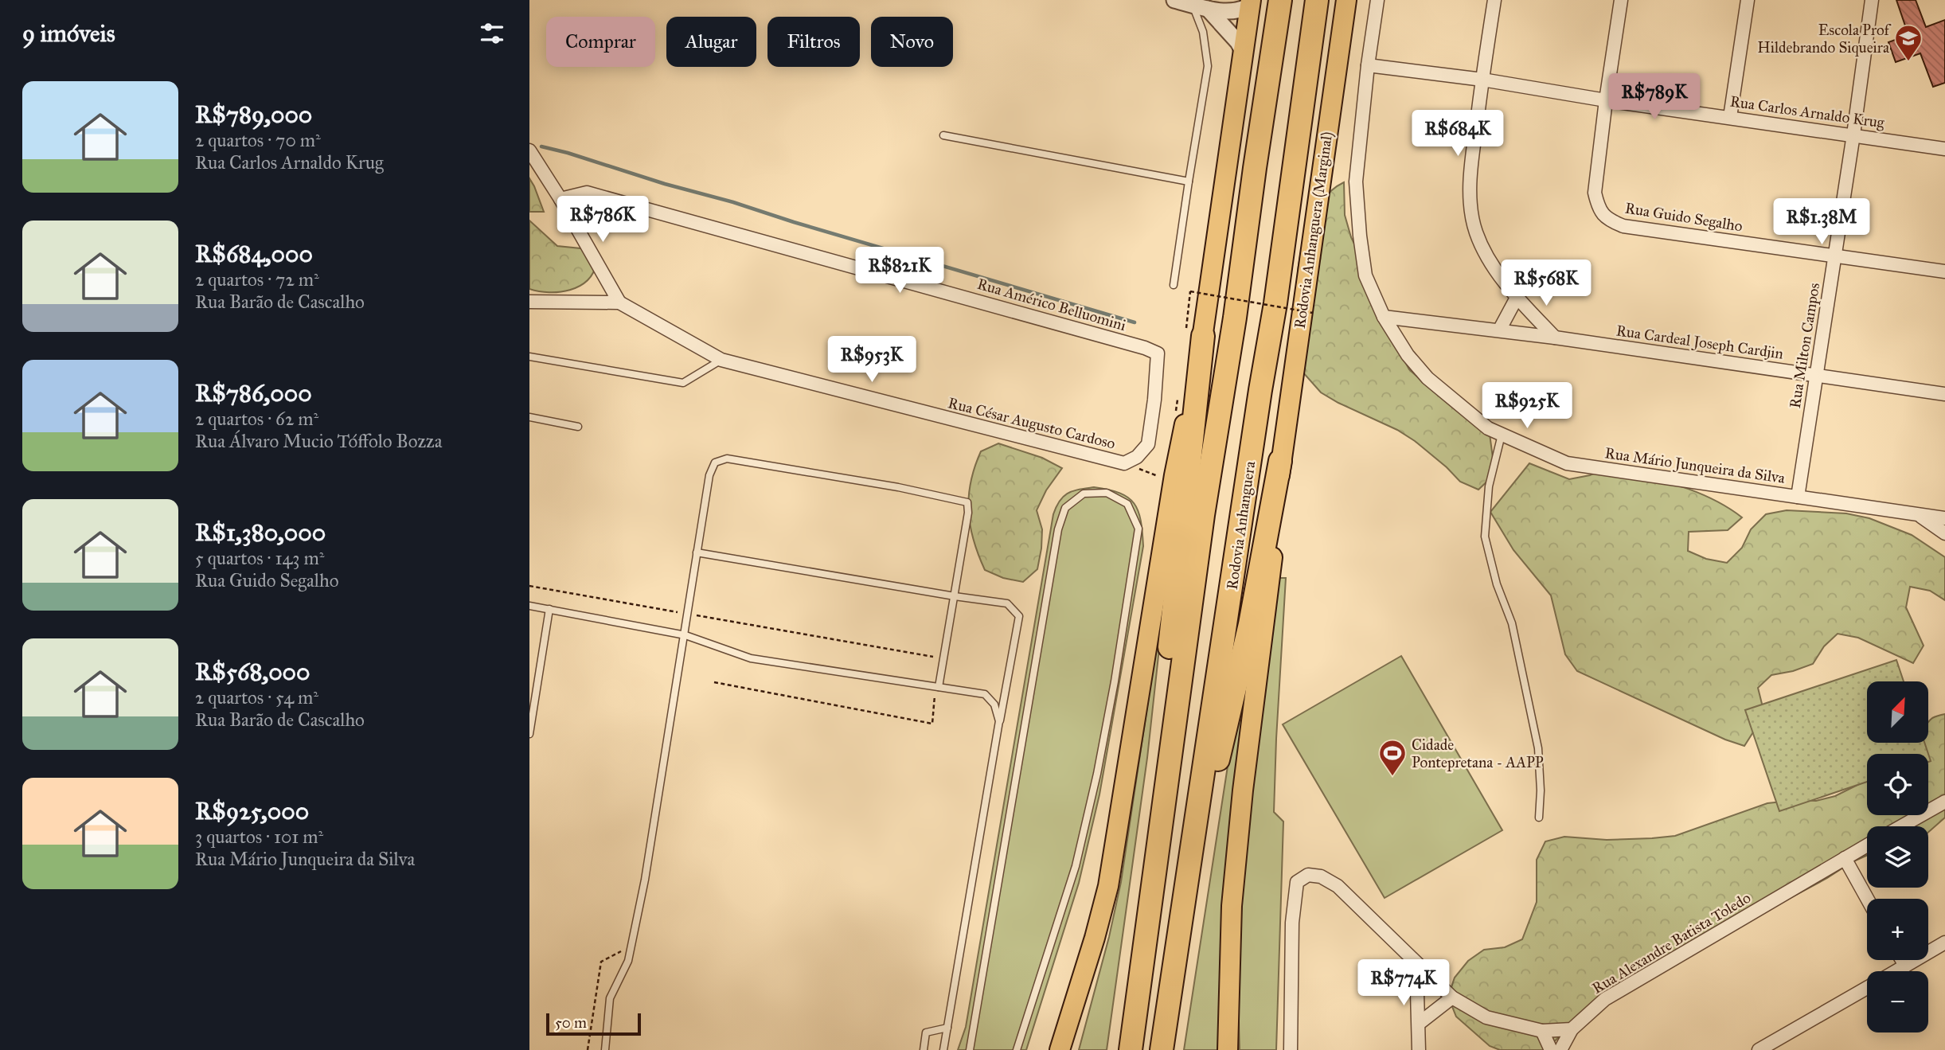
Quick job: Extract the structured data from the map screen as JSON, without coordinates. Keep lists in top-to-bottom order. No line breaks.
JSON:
{"streets":{"highway":["Rodovia Anhanguera (Marginal)","Rodovia Anhanguera"],"street":["Rua Carlos Arnaldo Krug","Rua Guido Segalho","Rua Américo Belluomini","Rua Cardeal Joseph Cardjin","Rua Milton Campos","Rua César Augusto Cardoso","Rua Mário Junqueira da Silva","Rua Alexandre Batista Toledo"]},"crossings":[["Rua Carlos Arnaldo Krug","Rua Guido Segalho"],["Rua Carlos Arnaldo Krug","Rua Milton Campos"],["Rua Carlos Arnaldo Krug","Rua Mário Junqueira da Silva"],["Rua Guido Segalho","Rua Milton Campos"],["Rua Américo Belluomini","Rua César Augusto Cardoso"],["Rua Cardeal Joseph Cardjin","Rua Milton Campos"],["Rua Cardeal Joseph Cardjin","Rua Mário Junqueira da Silva"],["Rua Milton Campos","Rua Mário Junqueira da Silva"]],"places":{"school or university":["Escola Prof Hildebrando Siqueira"],"sports":["Cidade Pontepretana - AAPP"]},"scale_bar":"50 m","north":"top right","page":{"heading":"9 imóveis","chip":["Comprar","Alugar","Filtros","Novo"],"list":[{"name":"R$789,000","note":"2 quartos · 70 m² · Rua Carlos Arnaldo Krug"},{"name":"R$684,000","note":"2 quartos · 72 m² · Rua Barão de Cascalho"},{"name":"R$786,000","note":"2 quartos · 62 m² · Rua Álvaro Mucio Tóffolo Bozza"},{"name":"R$1,380,000","note":"5 quartos · 143 m² · Rua Guido Segalho"},{"name":"R$568,000","note":"2 quartos · 54 m² · Rua Barão de Cascalho"},{"name":"R$925,000","note":"3 quartos · 101 m² · Rua Mário Junqueira da Silva"}],"price":["R$789K","R$684K","R$786K","R$1.38M","R$821K","R$568K","R$953K","R$925K","R$774K"],"map_buttons":["+","−"],"scale":"50 m"}}
